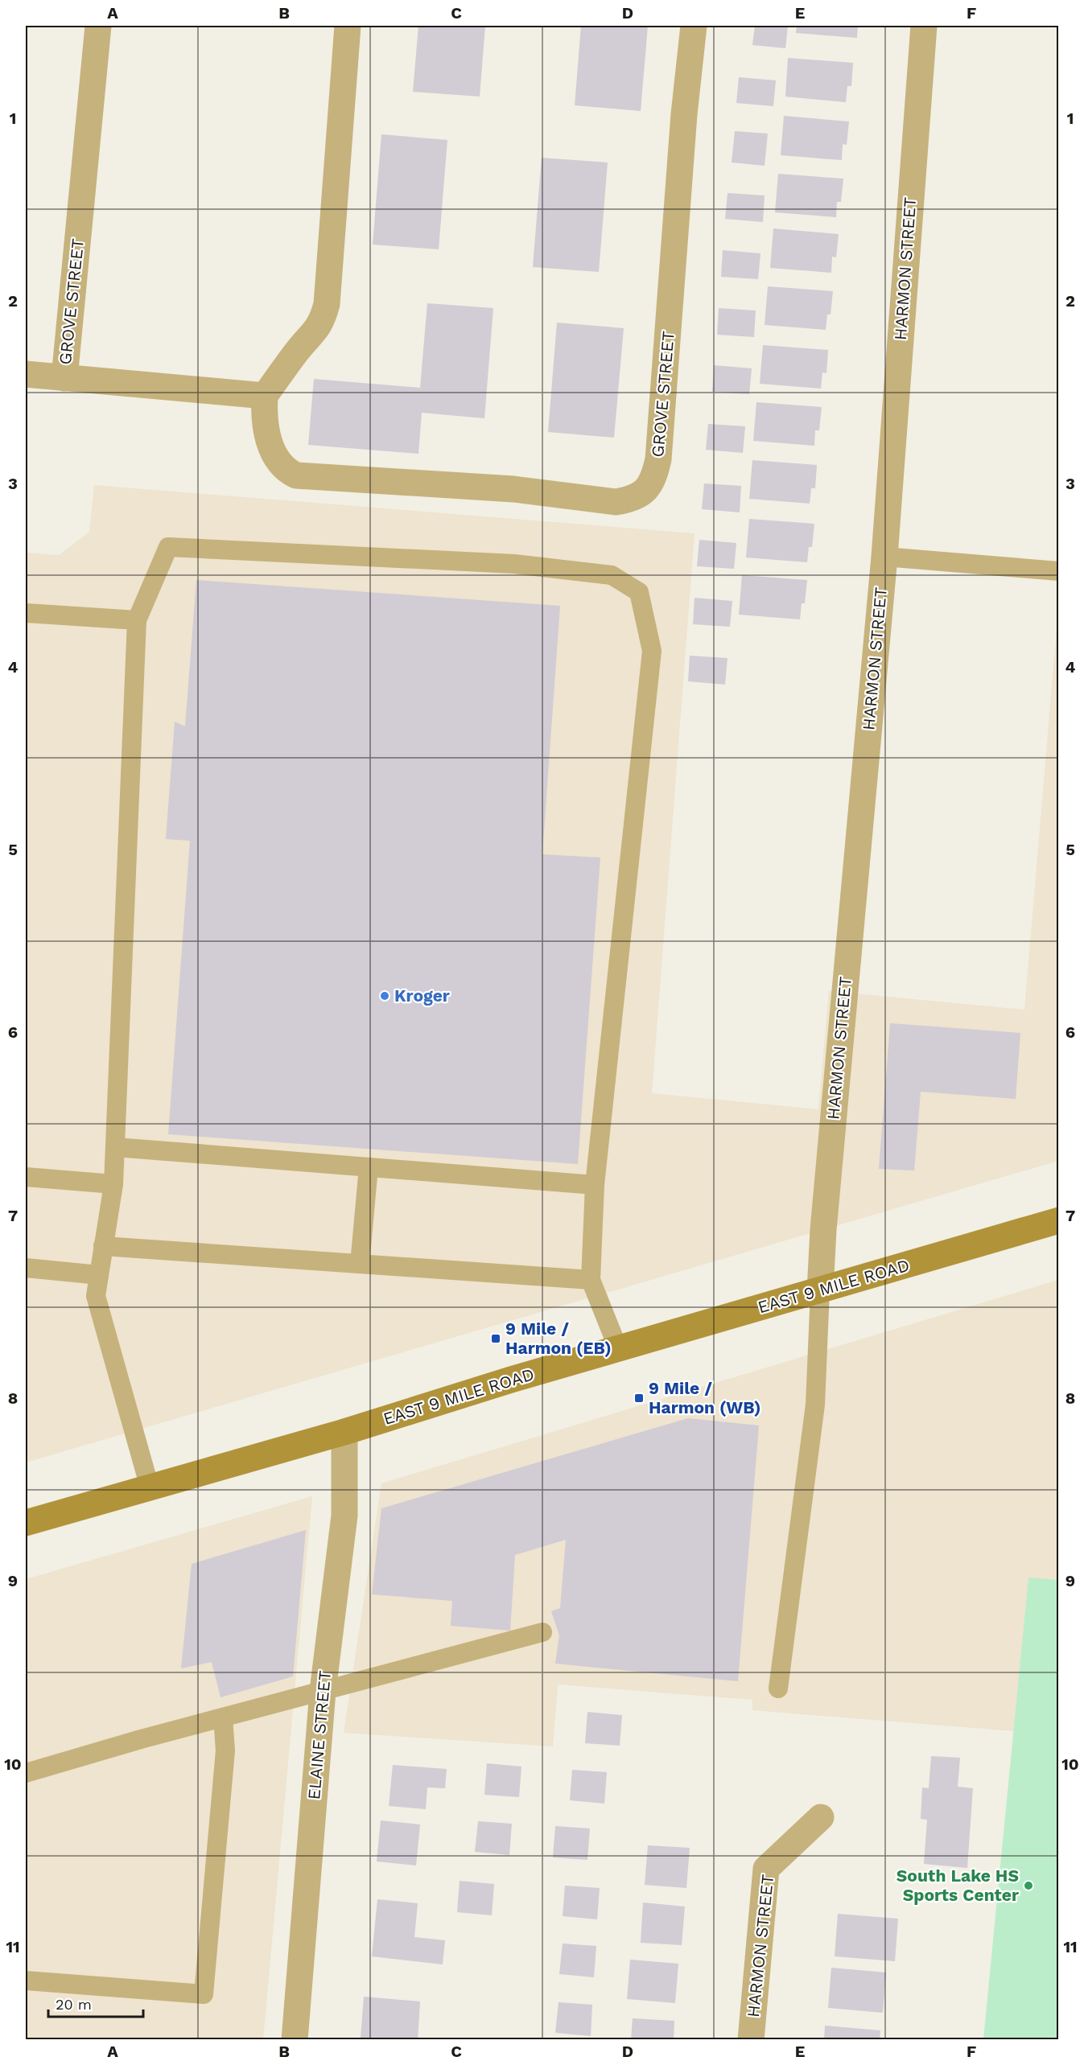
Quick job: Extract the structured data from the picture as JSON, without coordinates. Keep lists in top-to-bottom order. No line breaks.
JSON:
{"streets":{"main road":["EAST 9 MILE ROAD"],"street":["HARMON STREET","GROVE STREET","ELAINE STREET"]},"crossings":[["HARMON STREET","EAST 9 MILE ROAD"],["EAST 9 MILE ROAD","ELAINE STREET"]],"places":{"other":["Kroger","South Lake HS Sports Center"],"transit":["9 Mile / Harmon (EB)","9 Mile / Harmon (WB)"]},"scale_bar":"20 m","grid":{"columns":["A","B","C","D","E","F"],"rows":["1","2","3","4","5","6","7","8","9","10","11"]}}
